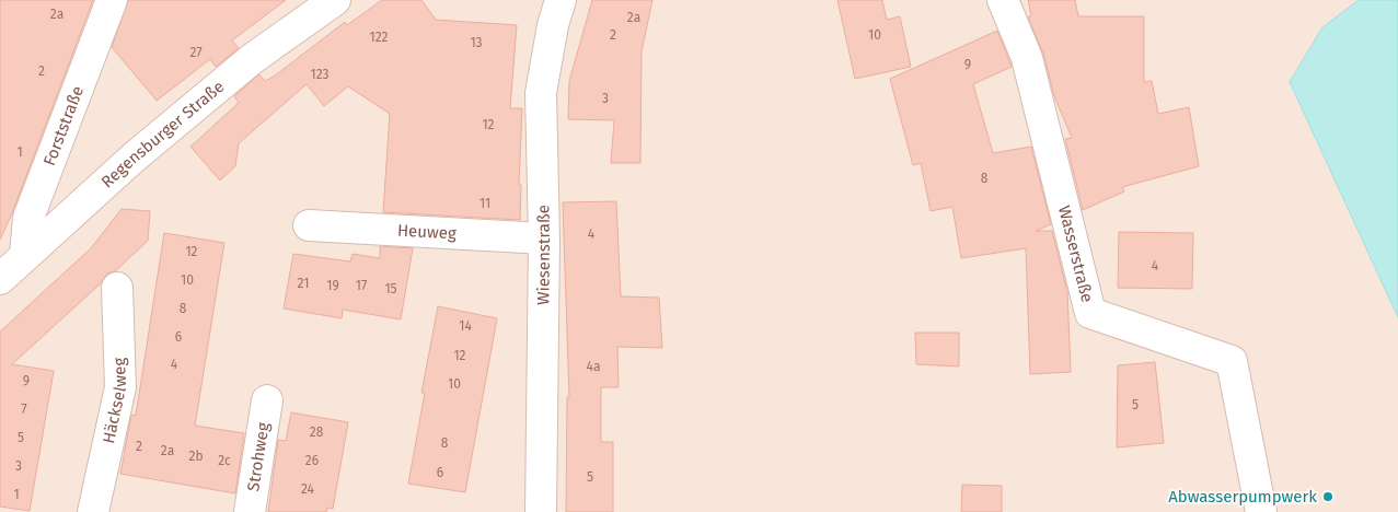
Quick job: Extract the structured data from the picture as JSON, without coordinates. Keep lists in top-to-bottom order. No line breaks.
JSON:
{"streets":{"street":["Forststraße","Regensburger Straße","Heuweg","Wasserstraße","Wiesenstraße","Häckselweg","Strohweg"]},"crossings":[["Forststraße","Regensburger Straße"],["Heuweg","Wiesenstraße"]],"places":["Abwasserpumpwerk"],"house_numbers":["2a","2a","2","10","122","13","27","9","2","123","3","12","1","8","11","4","12","4","10","21","19","17","15","8","14","6","12","4","4a","9","10","5","7","28","5","8","2","2a","2b","2c","26","3","6","5","24","1"]}
